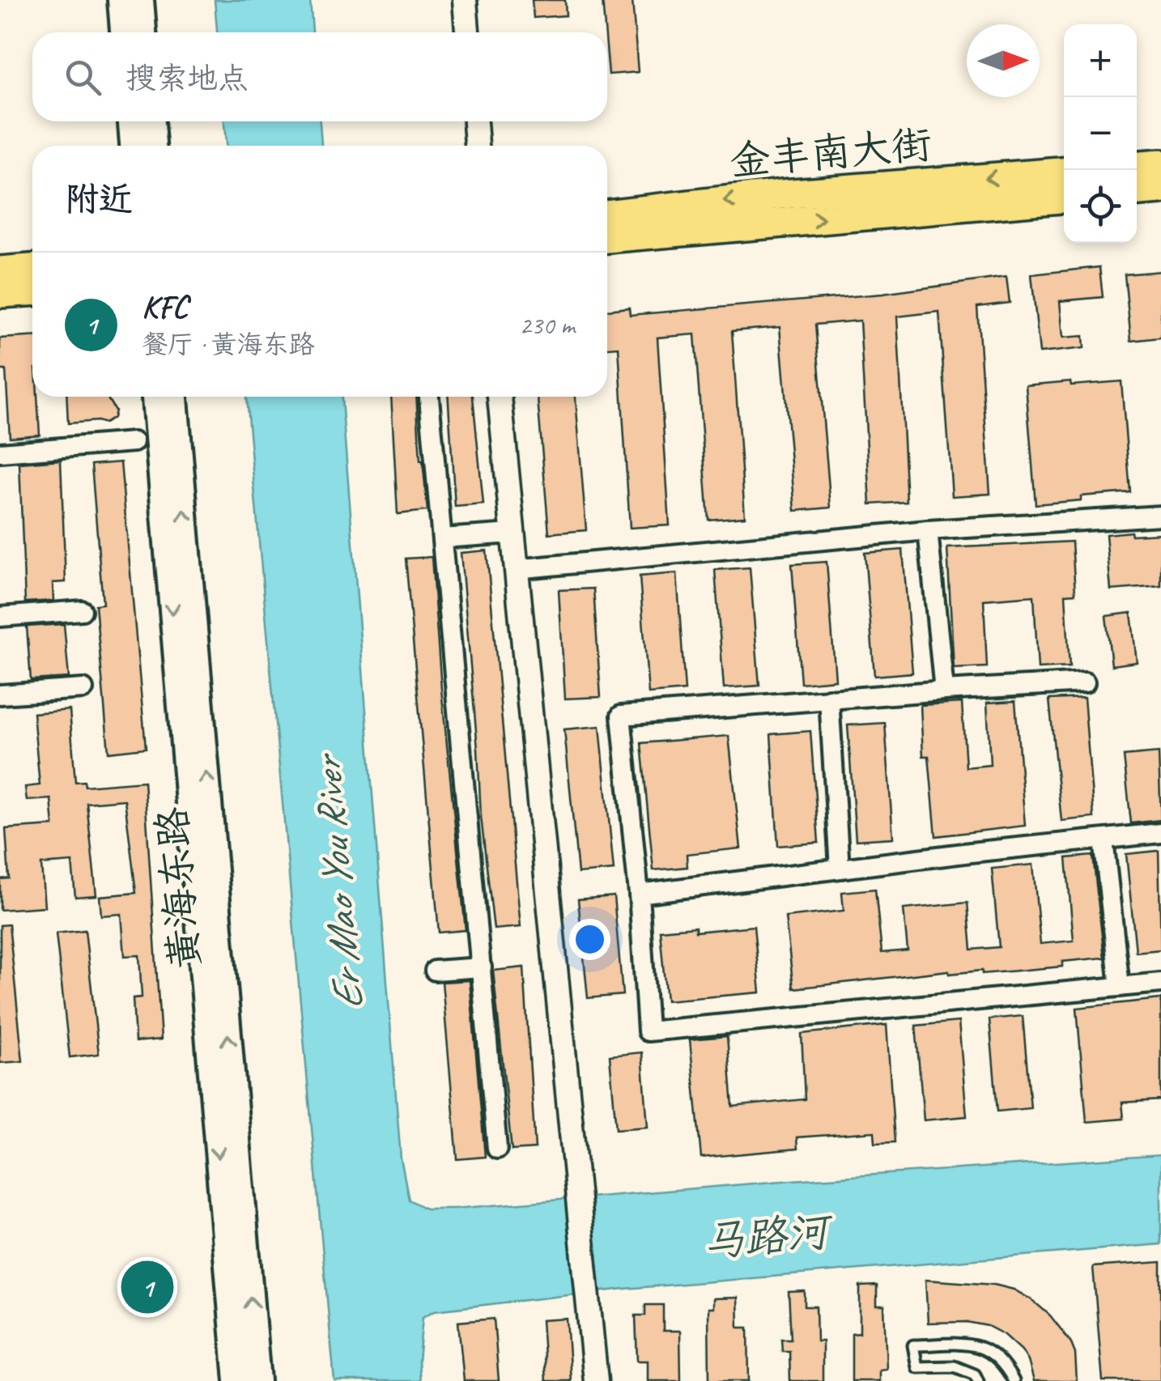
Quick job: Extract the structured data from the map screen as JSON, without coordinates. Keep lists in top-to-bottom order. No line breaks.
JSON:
{"streets":{"main road":["金丰南大街","黄海东路"]},"water":["Er Mao You River","马路河"],"north":"right","page":{"map_buttons":["+","−"],"search":"搜索地点","heading":"附近","list":[{"mark":"1","name":"KFC","note":"餐厅 · 黄海东路","value":"230 m"}],"pins":"1"}}
